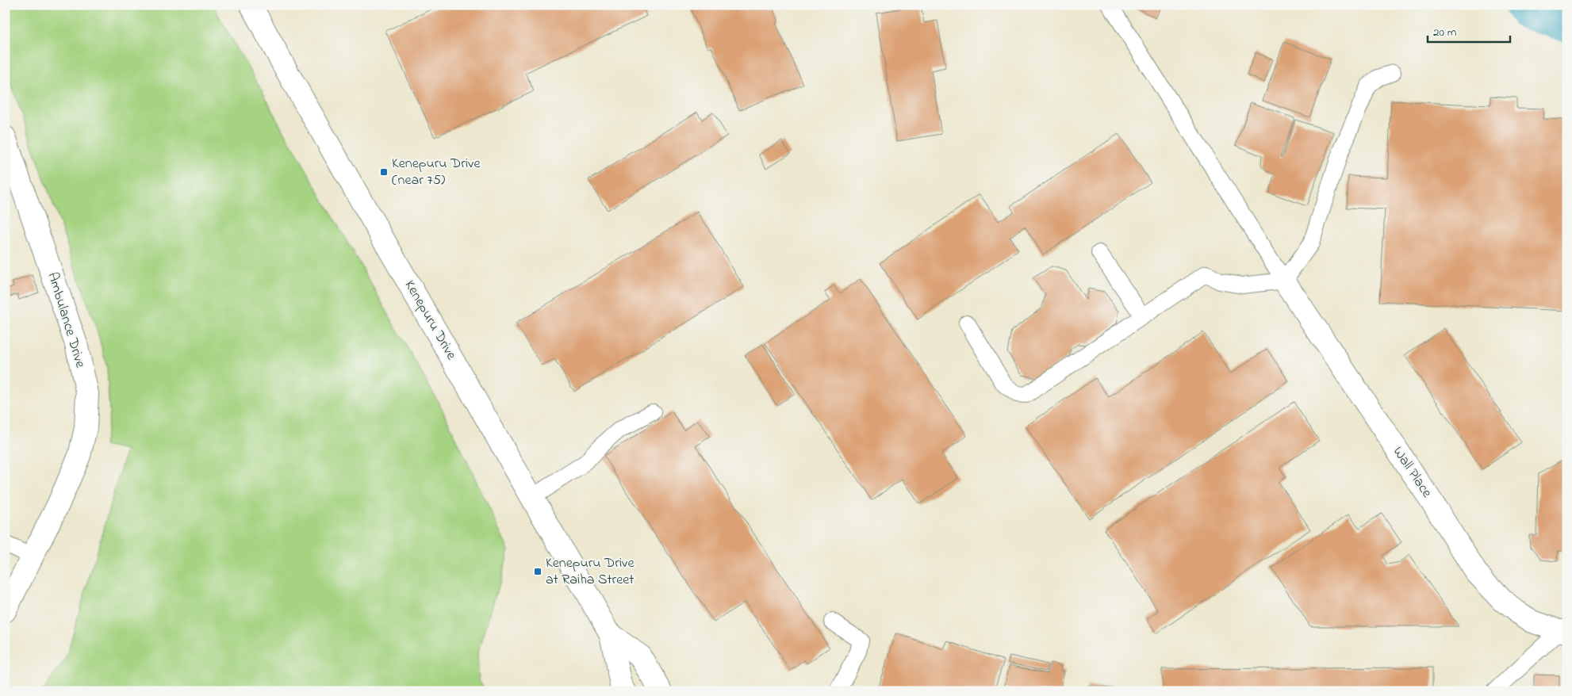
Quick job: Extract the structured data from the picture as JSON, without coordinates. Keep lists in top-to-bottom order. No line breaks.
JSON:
{"streets":{"street":["Ambulance Drive","Kenepuru Drive","Wall Place"]},"places":{"transit":["Kenepuru Drive (near 75)","Kenepuru Drive at Raiha Street"]},"scale_bar":"20 m"}
